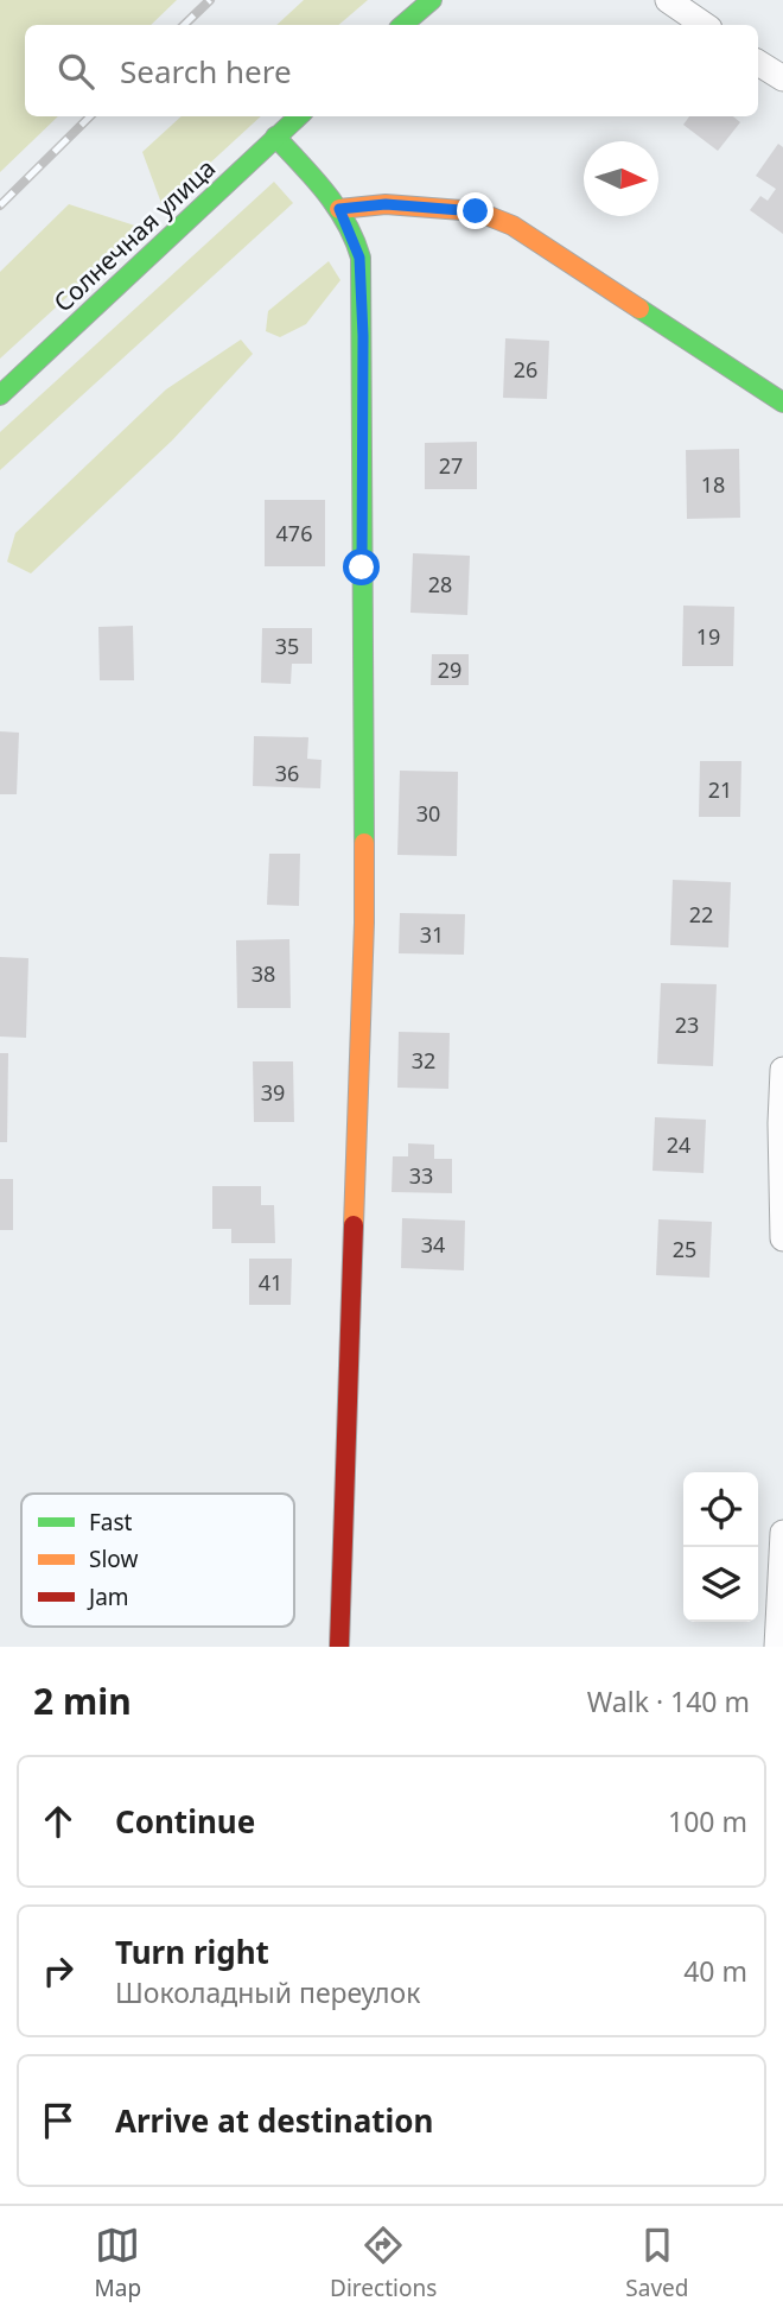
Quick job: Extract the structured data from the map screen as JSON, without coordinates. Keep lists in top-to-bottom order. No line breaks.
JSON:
{"streets":{"street":["Солнечная улица"]},"house_numbers":["26","27","18","476","28","19","35","29","36","21","30","22","31","38","23","32","39","24","33","34","25","41"],"legend":["Fast","Slow","Jam"],"north":"right","page":{"search":"Search here","heading":["2 min","Walk · 140 m"],"list":[["Continue","100 m"],["Turn right","Шоколадный переулок","40 m"],"Arrive at destination"],"nav":["Map","Directions","Saved"]}}
